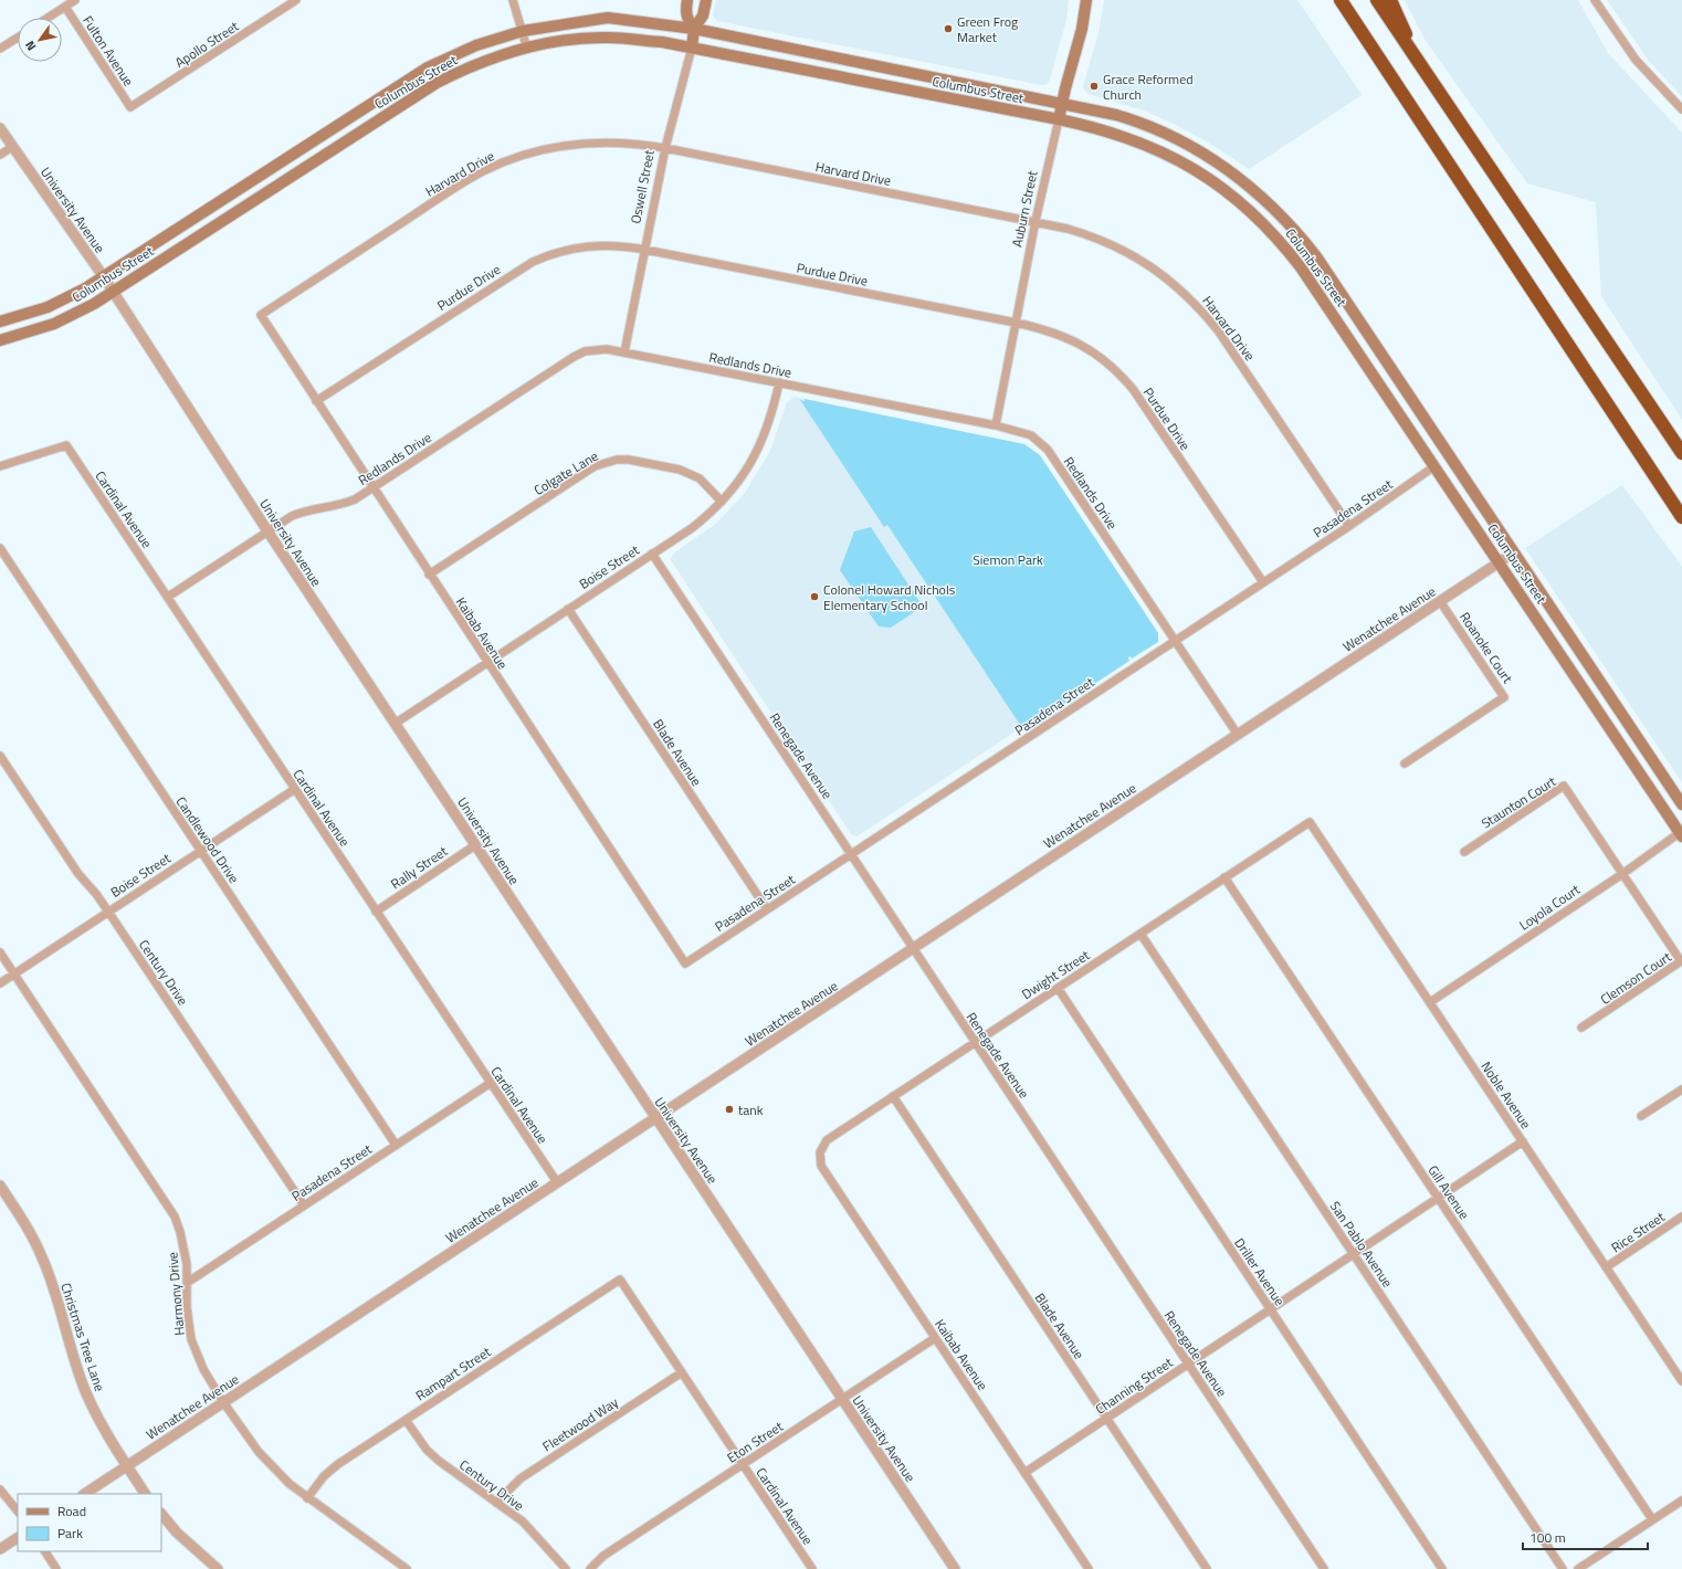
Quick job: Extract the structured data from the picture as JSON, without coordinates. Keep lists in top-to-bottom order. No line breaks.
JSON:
{"streets":{"main road":["Columbus Street","Oswell Street","Auburn Street"],"street":["Apollo Street","Fulton Avenue","Harvard Drive","University Avenue","Purdue Drive","Redlands Drive","Colgate Lane","Pasadena Street","Cardinal Avenue","Boise Street","Wenatchee Avenue","Kaibab Avenue","Roanoke Court","Blade Avenue","Renegade Avenue","Staunton Court","Candlewood Drive","Rally Street","Loyola Court","Century Drive","Dwight Street","Clemson Court","Noble Avenue","Gill Avenue","Rice Street","San Pablo Avenue","Driller Avenue","Harmony Drive","Christmas Tree Lane","Rampart Street","Channing Street","Fleetwood Way","Eton Street"]},"crossings":[["Apollo Street","Fulton Avenue"],["Columbus Street","Oswell Street"],["Columbus Street","Auburn Street"],["Columbus Street","University Avenue"],["Columbus Street","Pasadena Street"],["Columbus Street","Wenatchee Avenue"],["Columbus Street","Loyola Court"],["Harvard Drive","Oswell Street"],["Harvard Drive","Auburn Street"],["Harvard Drive","Pasadena Street"],["Harvard Drive","Kaibab Avenue"],["Oswell Street","Purdue Drive"],["Oswell Street","Redlands Drive"],["Auburn Street","Purdue Drive"],["Auburn Street","Redlands Drive"],["University Avenue","Redlands Drive"],["University Avenue","Boise Street"],["University Avenue","Wenatchee Avenue"],["University Avenue","Rally Street"],["University Avenue","Eton Street"],["Purdue Drive","Pasadena Street"],["Purdue Drive","Kaibab Avenue"],["Redlands Drive","Pasadena Street"],["Redlands Drive","Cardinal Avenue"],["Redlands Drive","Boise Street"],["Redlands Drive","Wenatchee Avenue"],["Redlands Drive","Kaibab Avenue"],["Colgate Lane","Boise Street"],["Colgate Lane","Kaibab Avenue"],["Pasadena Street","Cardinal Avenue"],["Pasadena Street","Kaibab Avenue"],["Pasadena Street","Blade Avenue"],["Pasadena Street","Renegade Avenue"],["Pasadena Street","Candlewood Drive"],["Pasadena Street","Century Drive"],["Pasadena Street","Harmony Drive"],["Cardinal Avenue","Boise Street"],["Cardinal Avenue","Wenatchee Avenue"],["Cardinal Avenue","Rally Street"],["Cardinal Avenue","Rampart Street"],["Cardinal Avenue","Fleetwood Way"],["Cardinal Avenue","Eton Street"],["Boise Street","Kaibab Avenue"],["Boise Street","Blade Avenue"],["Boise Street","Renegade Avenue"],["Boise Street","Candlewood Drive"],["Boise Street","Century Drive"],["Boise Street","Harmony Drive"],["Wenatchee Avenue","Roanoke Court"],["Wenatchee Avenue","Renegade Avenue"],["Wenatchee Avenue","Harmony Drive"],["Wenatchee Avenue","Christmas Tree Lane"],["Kaibab Avenue","Dwight Street"],["Kaibab Avenue","Channing Street"],["Kaibab Avenue","Eton Street"],["Blade Avenue","Dwight Street"],["Blade Avenue","Channing Street"],["Renegade Avenue","Dwight Street"],["Renegade Avenue","Channing Street"],["Staunton Court","Loyola Court"],["Staunton Court","Clemson Court"],["Loyola Court","Clemson Court"],["Loyola Court","Noble Avenue"],["Century Drive","Rampart Street"],["Century Drive","Fleetwood Way"],["Dwight Street","Noble Avenue"],["Dwight Street","Gill Avenue"],["Dwight Street","San Pablo Avenue"],["Dwight Street","Driller Avenue"],["Noble Avenue","Rice Street"],["Noble Avenue","Channing Street"],["Gill Avenue","Channing Street"],["San Pablo Avenue","Channing Street"],["Driller Avenue","Channing Street"],["Harmony Drive","Rampart Street"]],"parks":["Siemon Park"],"places":["Green Frog Market","Grace Reformed Church","Colonel Howard Nichols Elementary School","tank"],"legend":["Road","Park"],"scale_bar":"100 m","north":"bottom left"}
